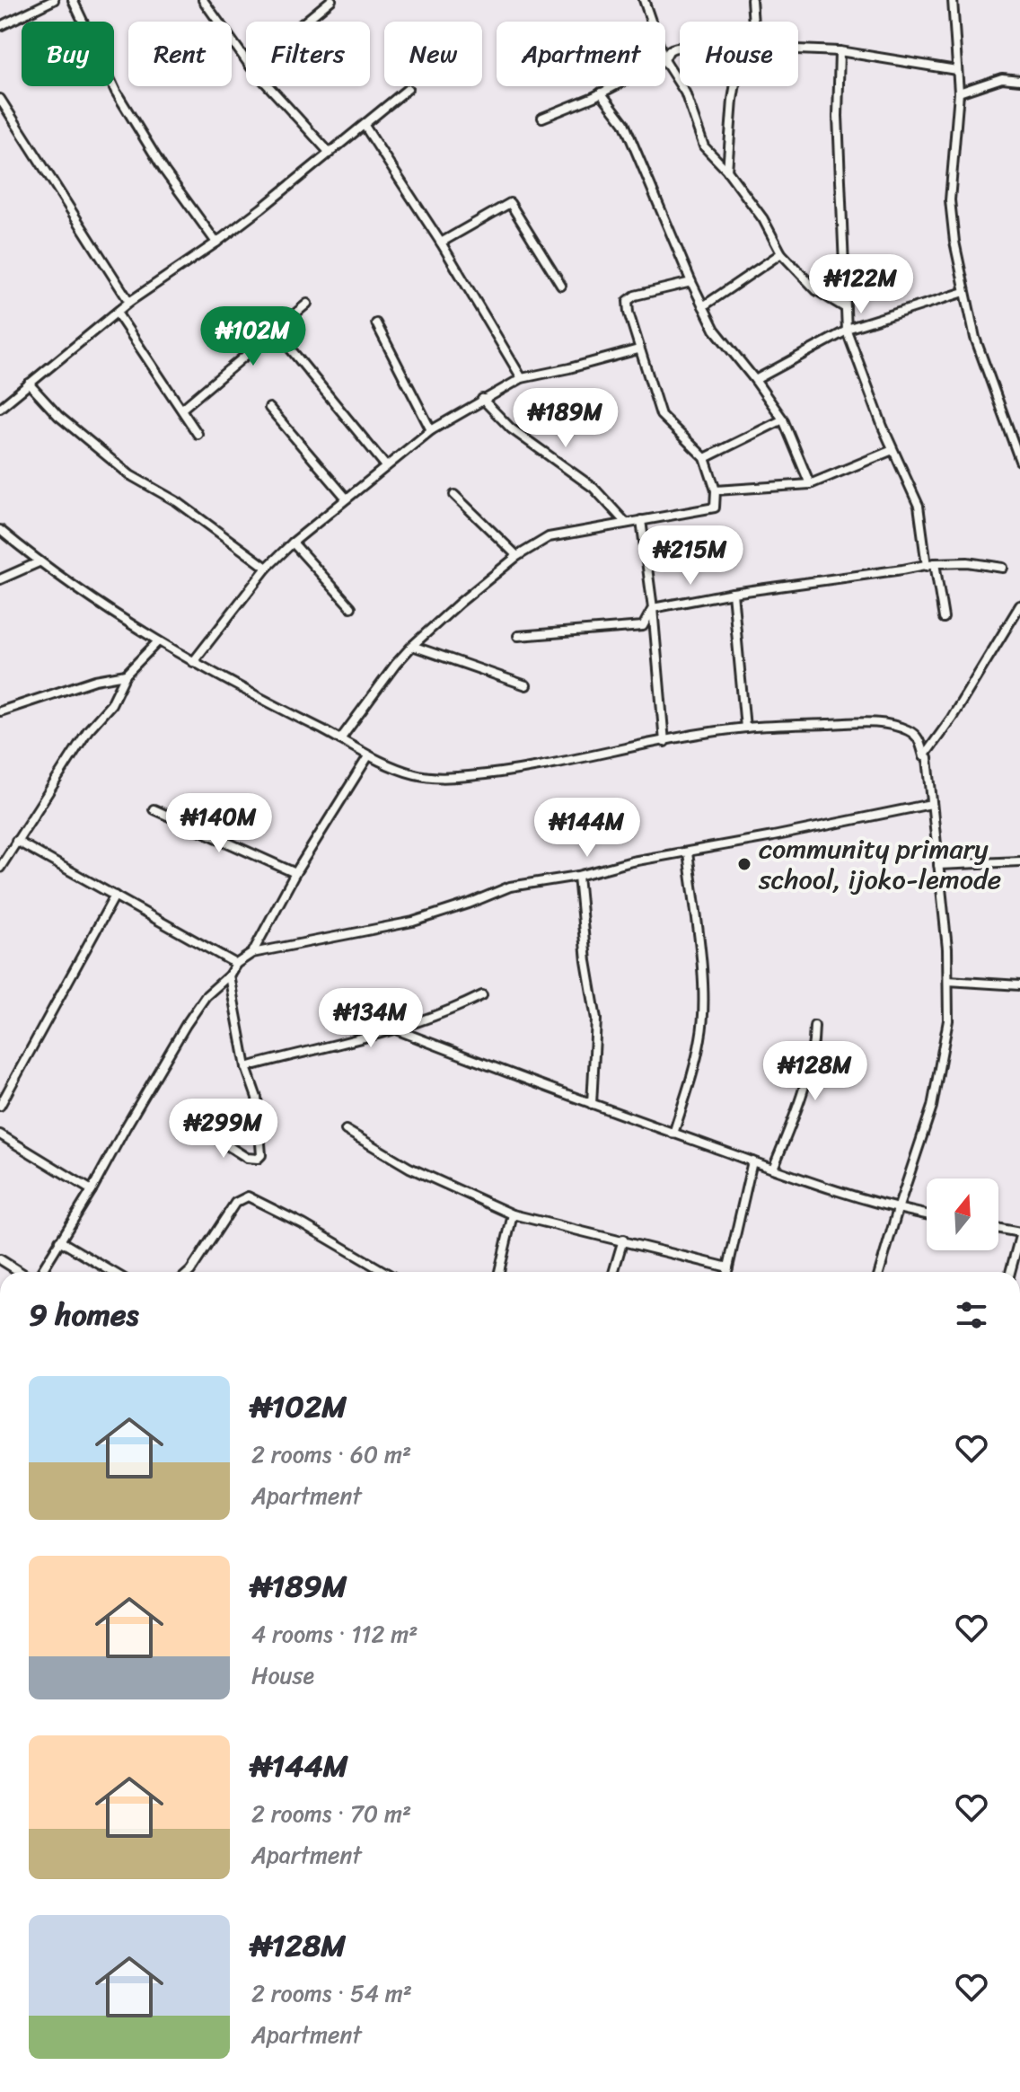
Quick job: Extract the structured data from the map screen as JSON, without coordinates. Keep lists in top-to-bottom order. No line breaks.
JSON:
{"places":["community primary school, ijoko-lemode"],"north":"top","page":{"chip":["Buy","Rent","Filters","New","Apartment","House"],"price":["₦122M","₦102M","₦189M","₦215M","₦140M","₦144M","₦134M","₦128M","₦299M"],"heading":"9 homes","list":[{"name":"₦102M","note":"2 rooms · 60 m² · Apartment"},{"name":"₦189M","note":"4 rooms · 112 m² · House"},{"name":"₦144M","note":"2 rooms · 70 m² · Apartment"},{"name":"₦128M","note":"2 rooms · 54 m² · Apartment"}]}}
